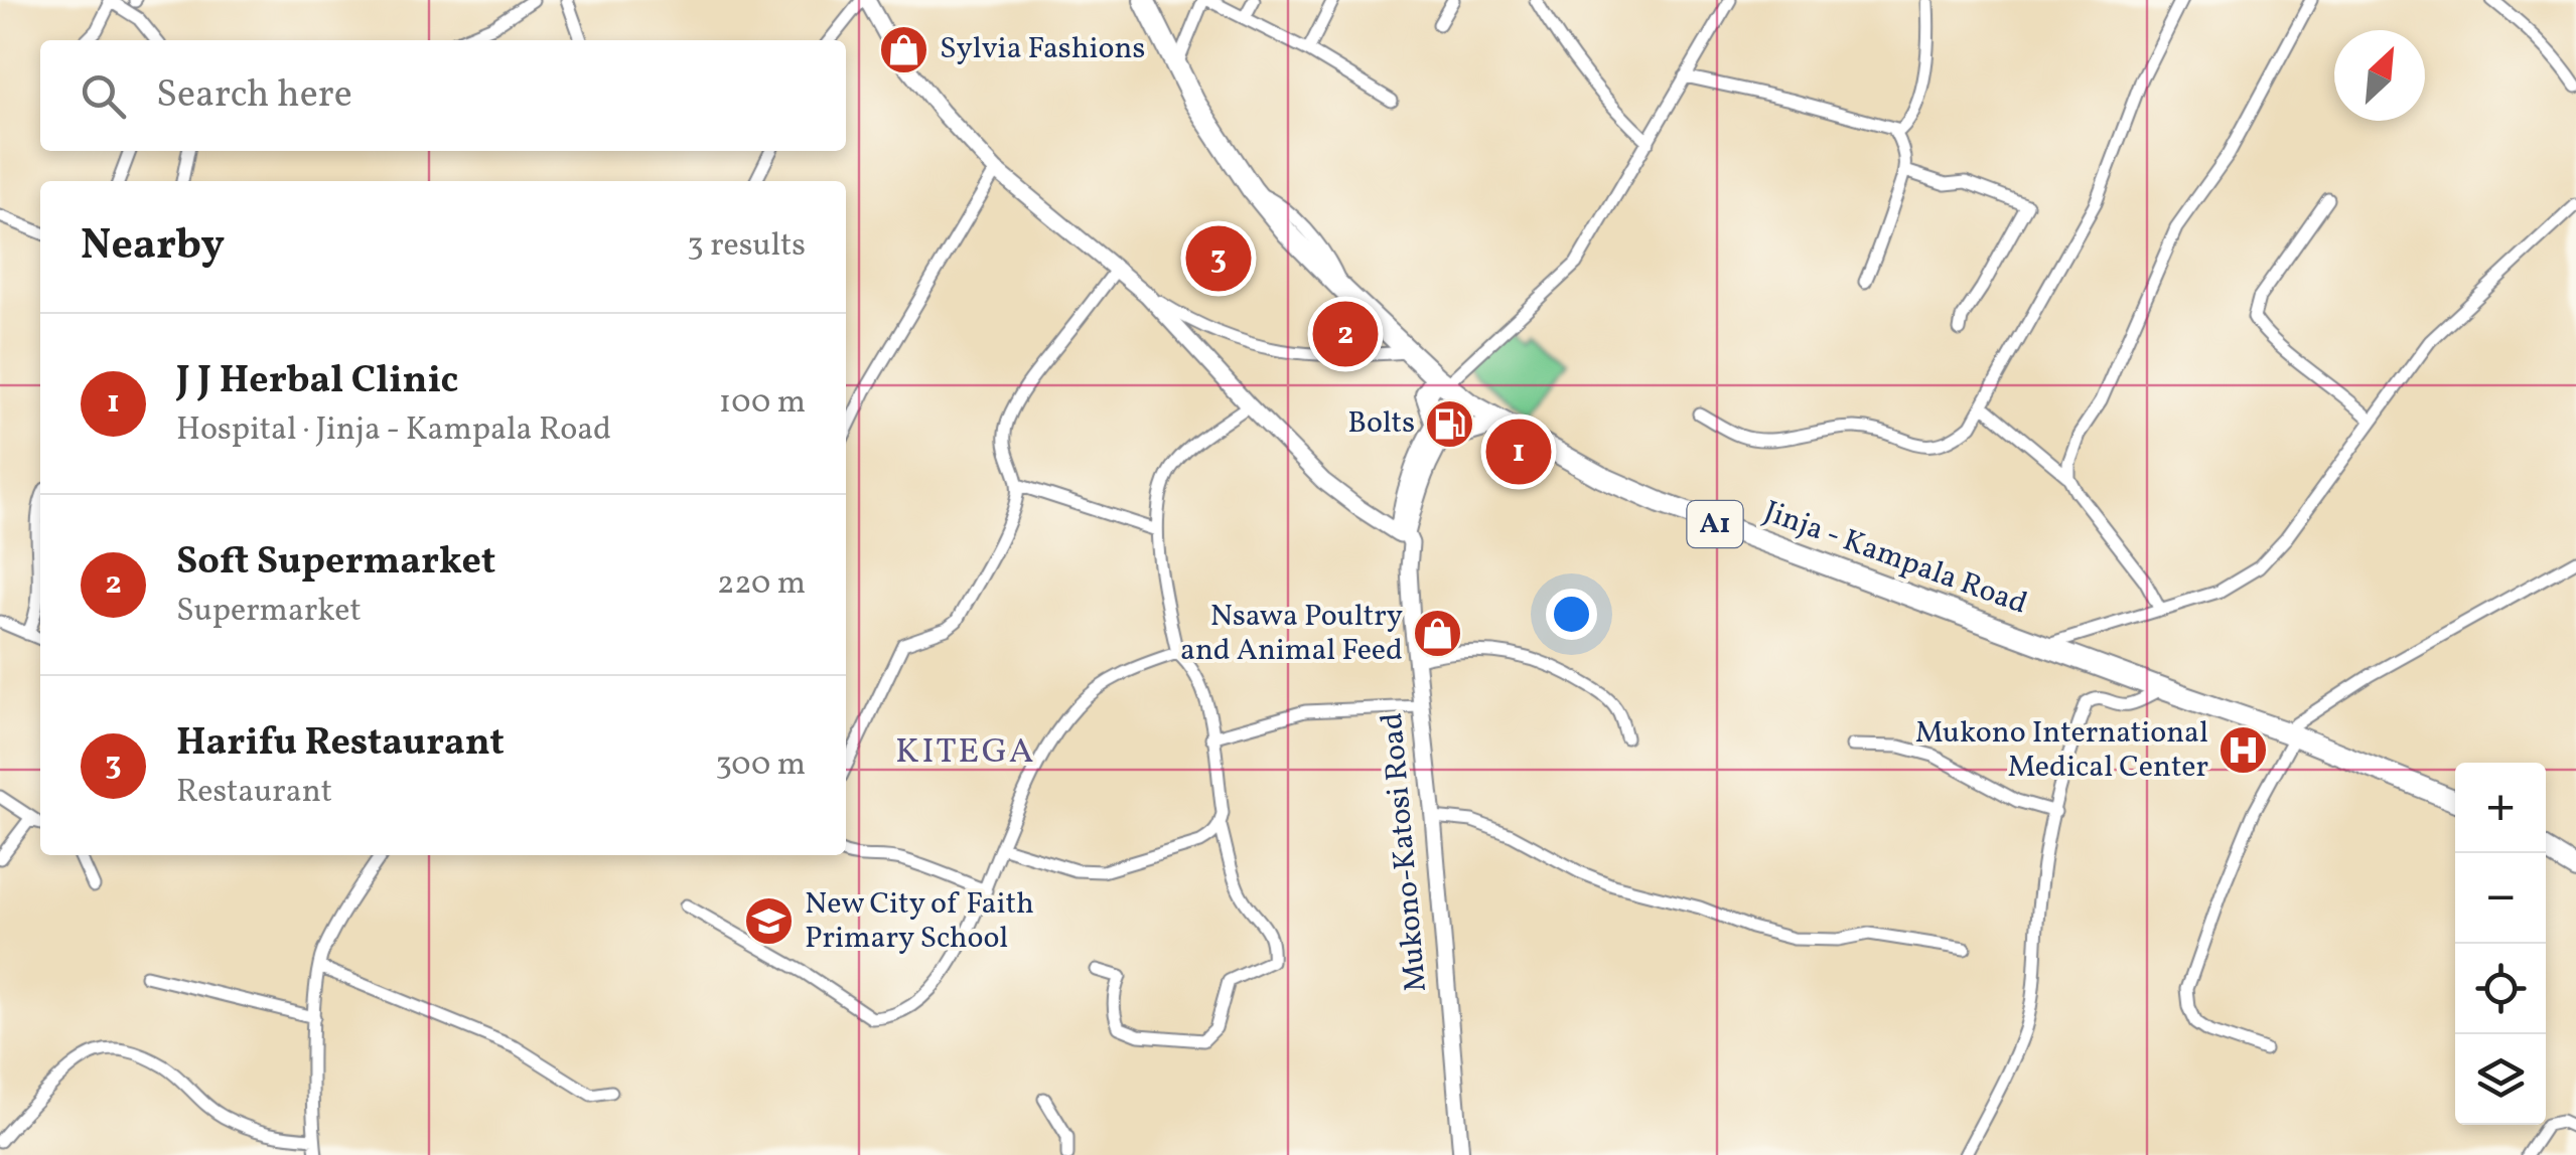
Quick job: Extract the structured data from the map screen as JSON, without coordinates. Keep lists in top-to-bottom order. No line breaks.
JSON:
{"streets":{"highway":["A1","Jinja - Kampala Road"],"main road":["Mukono-Katosi Road"]},"crossings":[["Jinja - Kampala Road","Mukono-Katosi Road"]],"districts":["KITEGA"],"places":{"shop":["Sylvia Fashions","Nsawa Poultry and Animal Feed"],"fuel station":["Bolts"],"hospital":["Mukono International Medical Center"],"school or university":["New City of Faith Primary School"]},"north":"top right","page":{"search":"Search here","heading":["Nearby","3 results"],"pins":["3","2","1"],"list":[{"mark":"1","name":"J J Herbal Clinic","note":"Hospital · Jinja - Kampala Road","value":"100 m"},{"mark":"2","name":"Soft Supermarket","note":"Supermarket","value":"220 m"},{"mark":"3","name":"Harifu Restaurant","note":"Restaurant","value":"300 m"}],"map_buttons":["+","−"]}}
